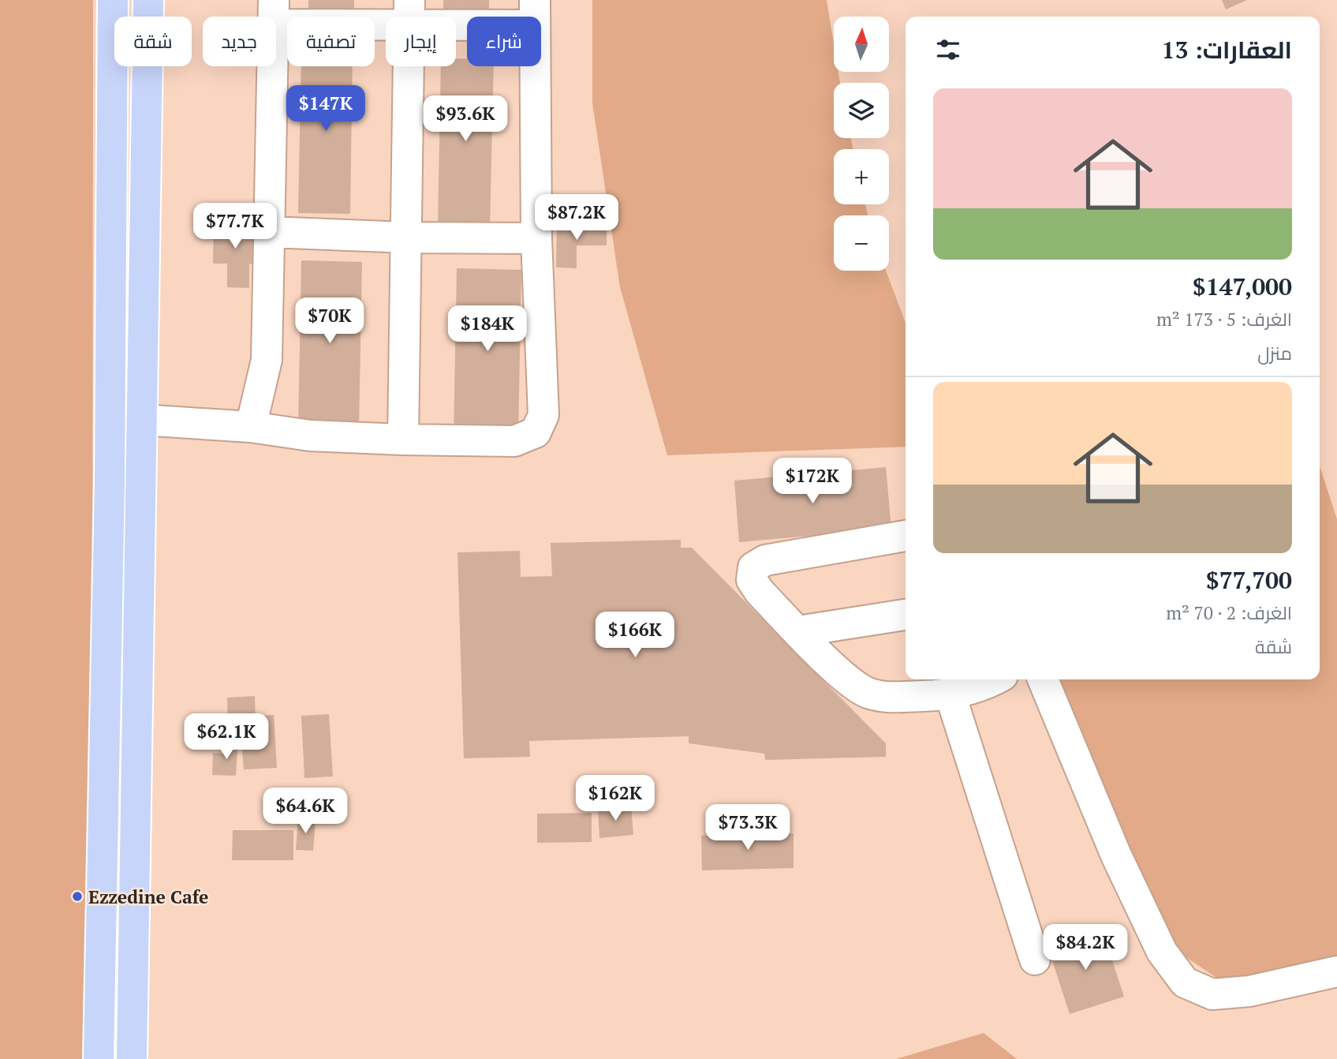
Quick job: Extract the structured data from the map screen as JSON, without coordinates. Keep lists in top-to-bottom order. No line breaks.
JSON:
{"places":["Ezzedine Cafe"],"north":"top","page":{"map_buttons":["+","−"],"chip":["شراء","إيجار","تصفية","جديد","شقة"],"heading":"العقارات: 13","list":[{"name":"$147,000","note":"الغرف: 5 · 173 m² · منزل"},{"name":"$77,700","note":"الغرف: 2 · 70 m² · شقة"}],"price":["$147K","$93.6K","$87.2K","$77.7K","$70K","$184K","$172K","$166K","$62.1K","$162K","$64.6K","$73.3K","$84.2K"]}}
